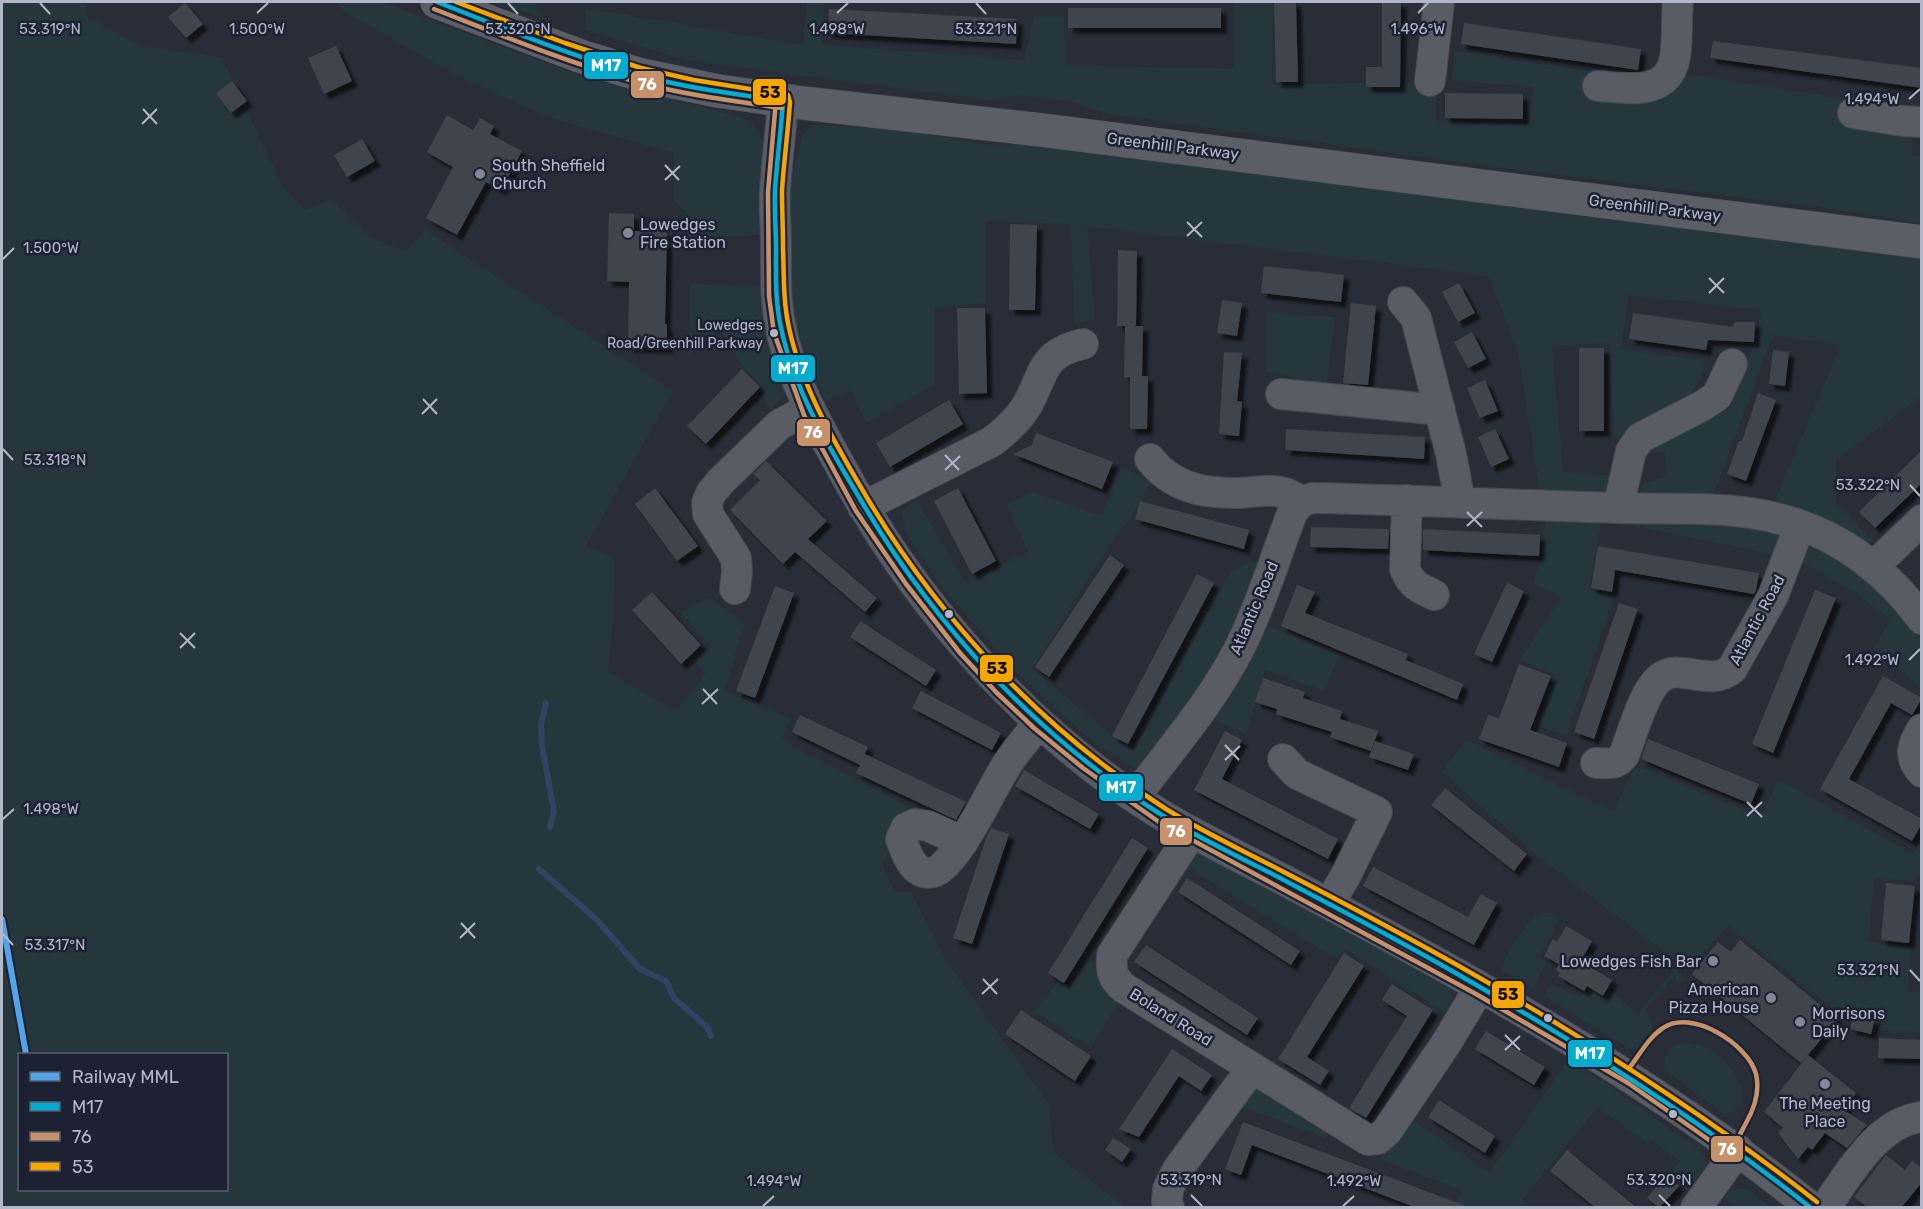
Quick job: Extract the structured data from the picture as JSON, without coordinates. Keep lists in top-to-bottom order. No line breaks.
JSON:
{"streets":{"main road":["Greenhill Parkway"],"street":["Atlantic Road","Boland Road"]},"places":["South Sheffield Church","Lowedges Fire Station","Lowedges Road/Greenhill Parkway","Lowedges Fish Bar","American Pizza House","Morrisons Daily","The Meeting Place"],"lines":["transit line M17","transit line 53","transit line 76","rail line MML"],"legend":["Railway MML","M17","76","53"],"coordinates":["1.500°W","1.498°W","1.496°W","53.319°N","53.320°N","53.321°N","1.494°W","53.318°N","53.322°N","1.492°W","53.317°N"]}
